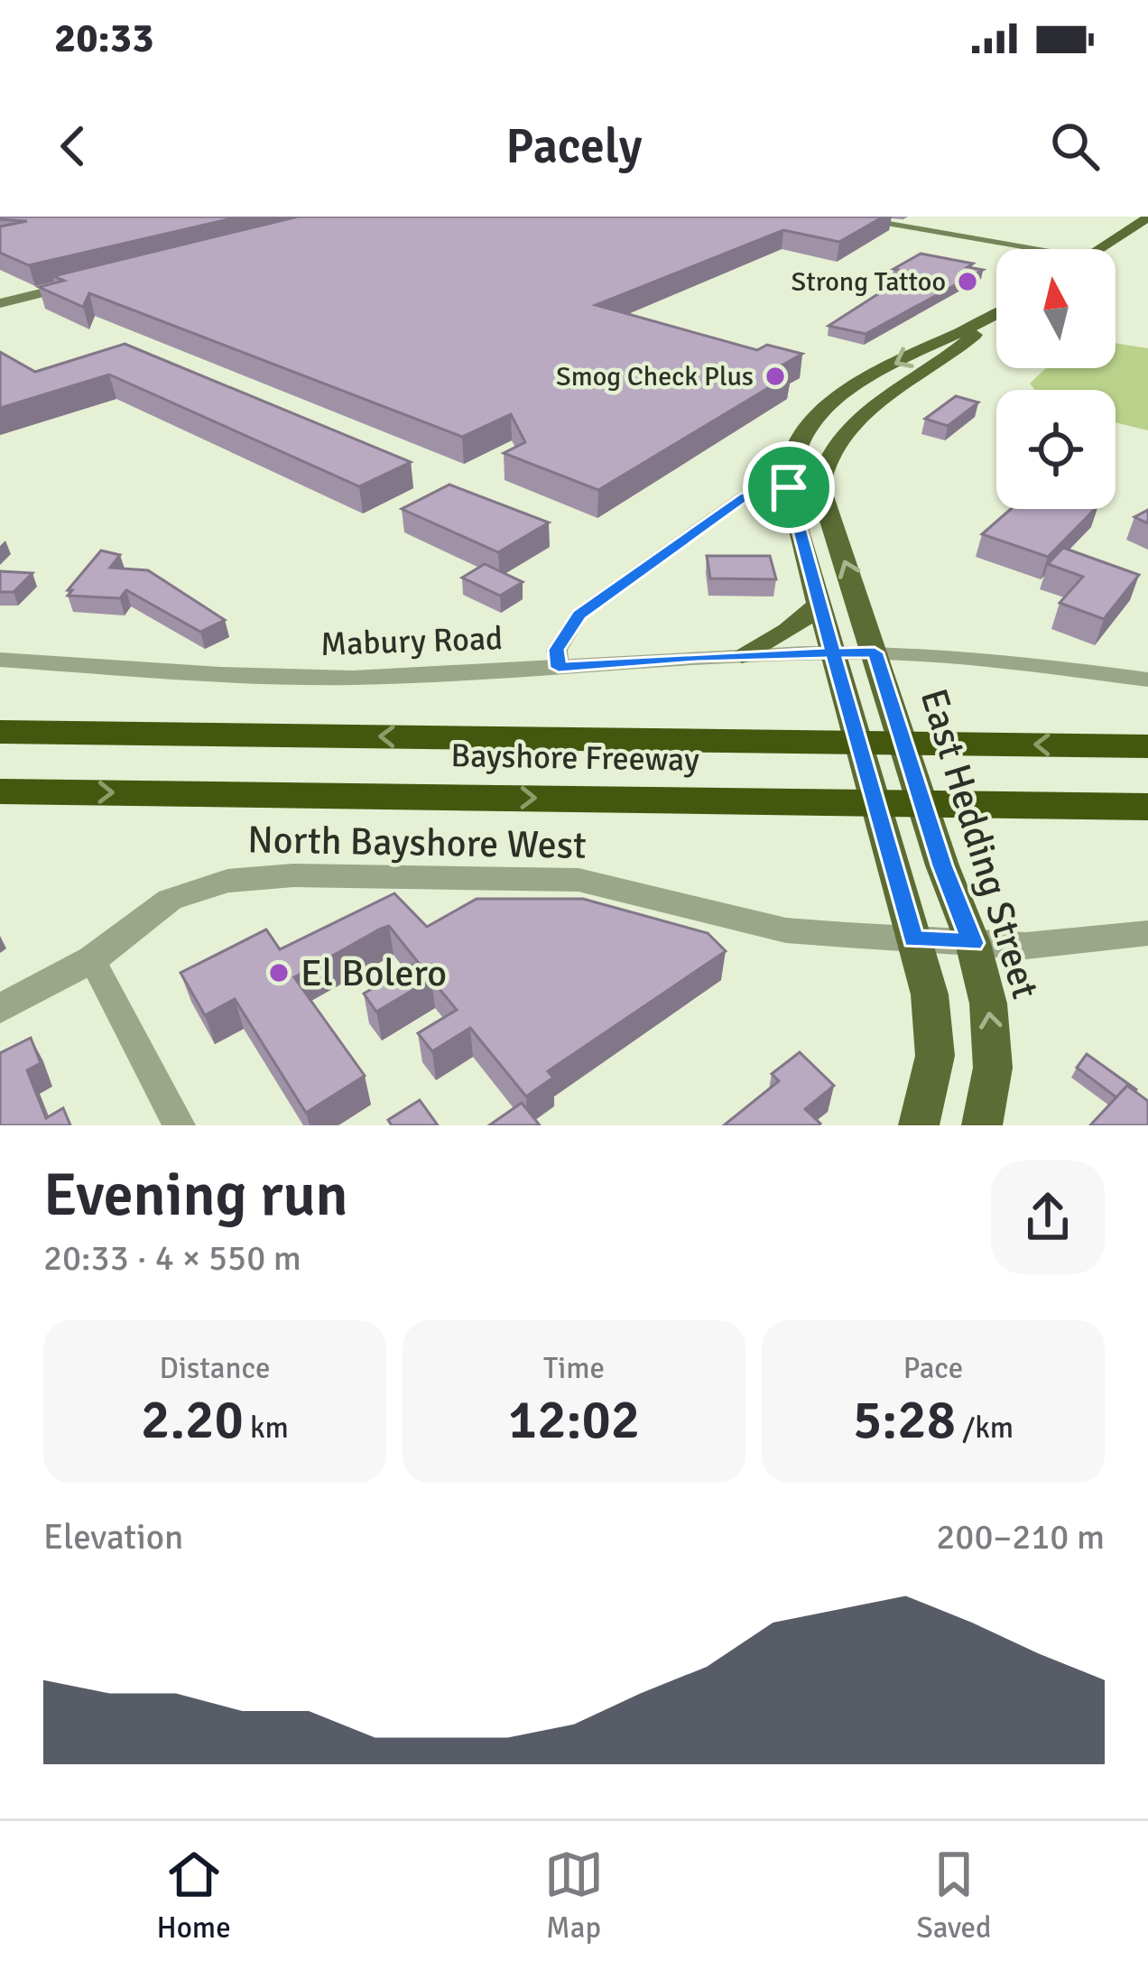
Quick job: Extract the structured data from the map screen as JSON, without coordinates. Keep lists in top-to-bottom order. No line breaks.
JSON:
{"streets":{"highway":["Bayshore Freeway"],"main road":["East Hedding Street"],"street":["Mabury Road","North Bayshore West"]},"crossings":[["Mabury Road","East Hedding Street"],["North Bayshore West","East Hedding Street"]],"one_way":["East Hedding Street"],"places":["Strong Tattoo","Smog Check Plus","El Bolero"],"north":"top","page":{"status":"20:33","header":"Pacely","heading":["Evening run","20:33 · 4 × 550 m"],"stats":[["Distance","2.20 km"],["Time","12:02"],["Pace","5:28 /km"]],"chart":["Elevation","200–210 m"],"tabs":["Home","Map","Saved"]}}
